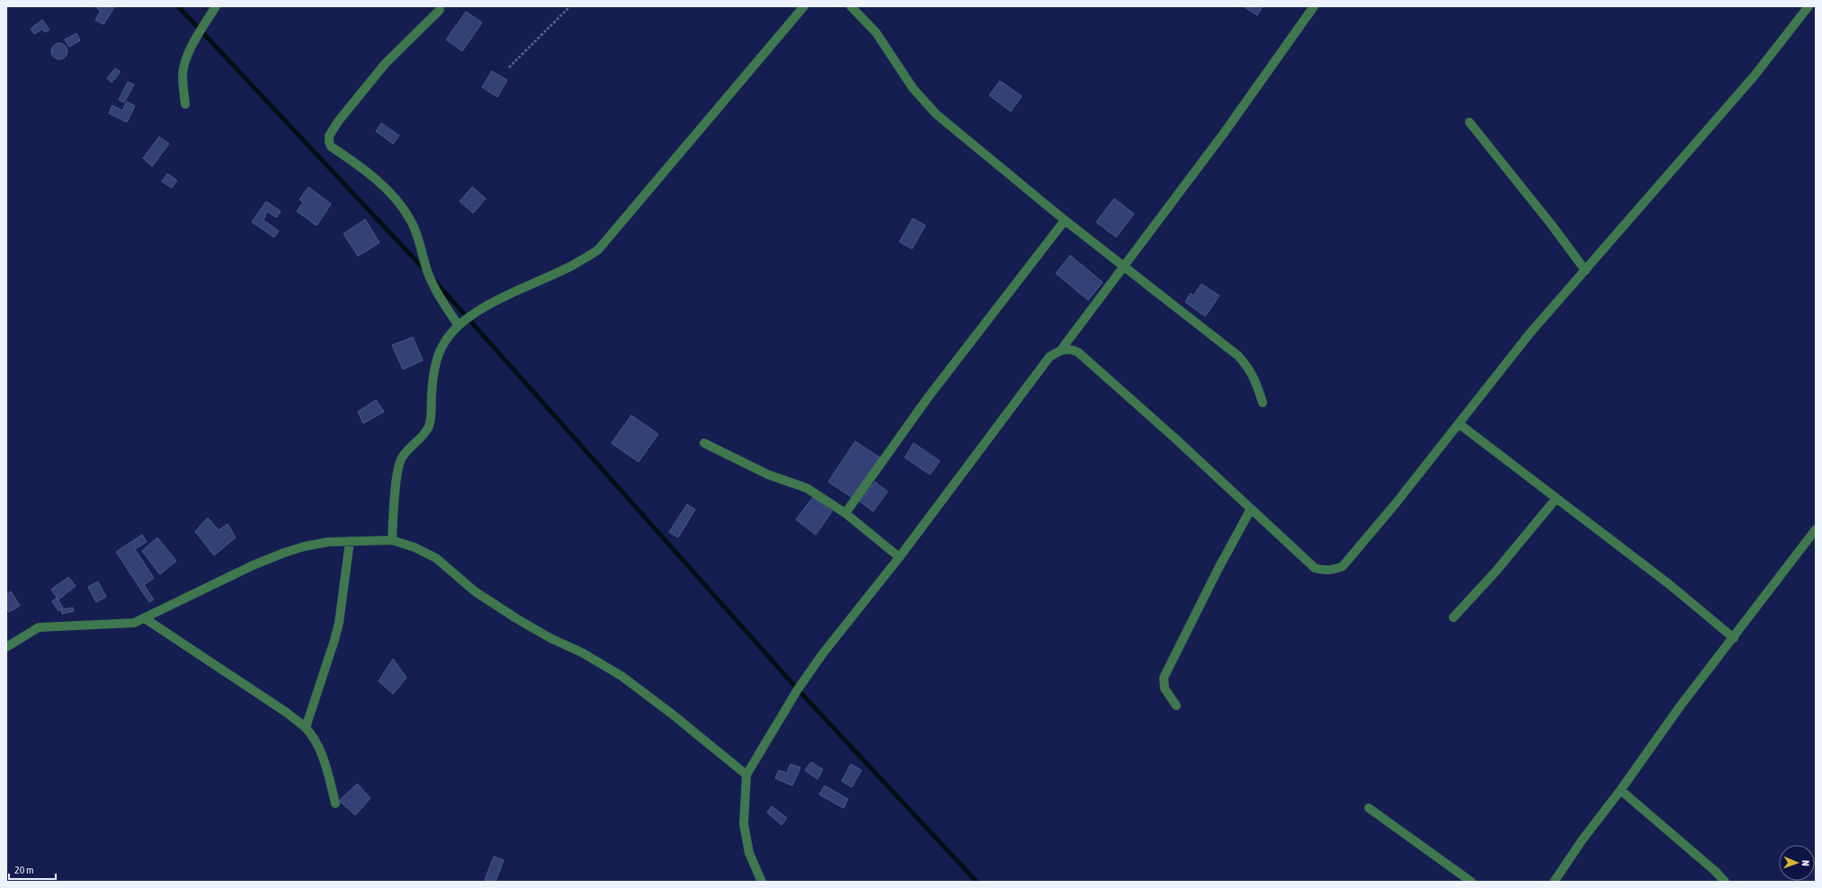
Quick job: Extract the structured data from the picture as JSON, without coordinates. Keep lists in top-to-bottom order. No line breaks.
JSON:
{"scale_bar":"20 m","north":"right"}
